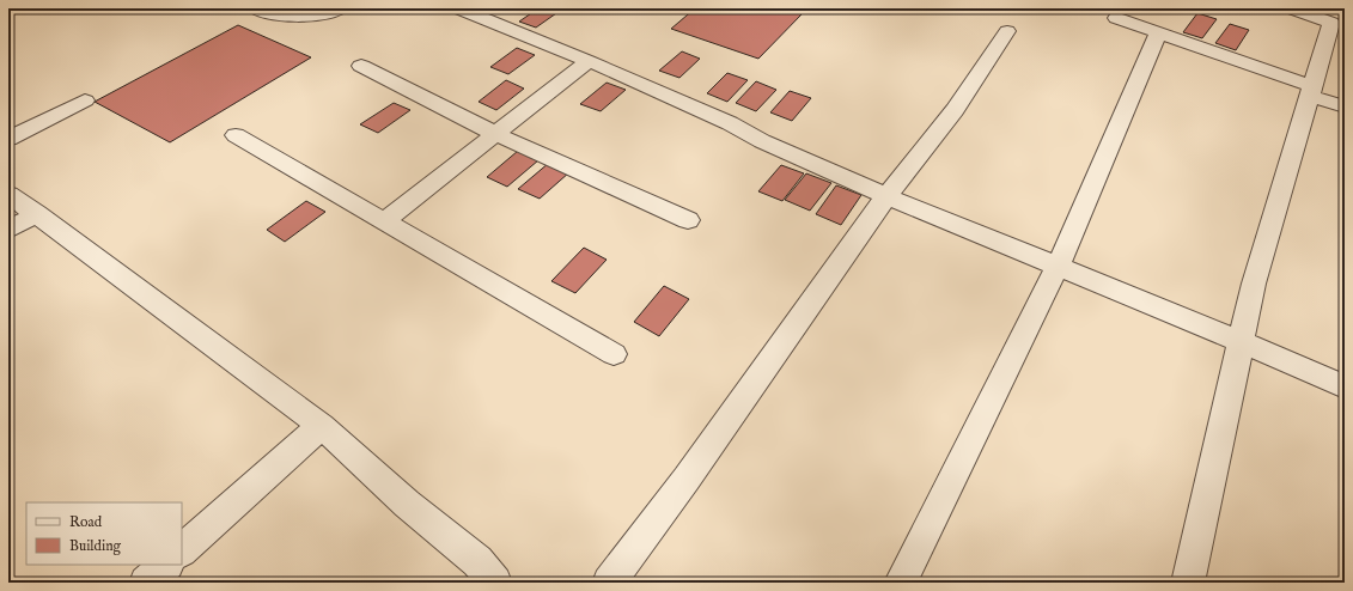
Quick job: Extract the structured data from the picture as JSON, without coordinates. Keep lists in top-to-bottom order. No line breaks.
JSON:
{"legend":["Road","Building"]}
